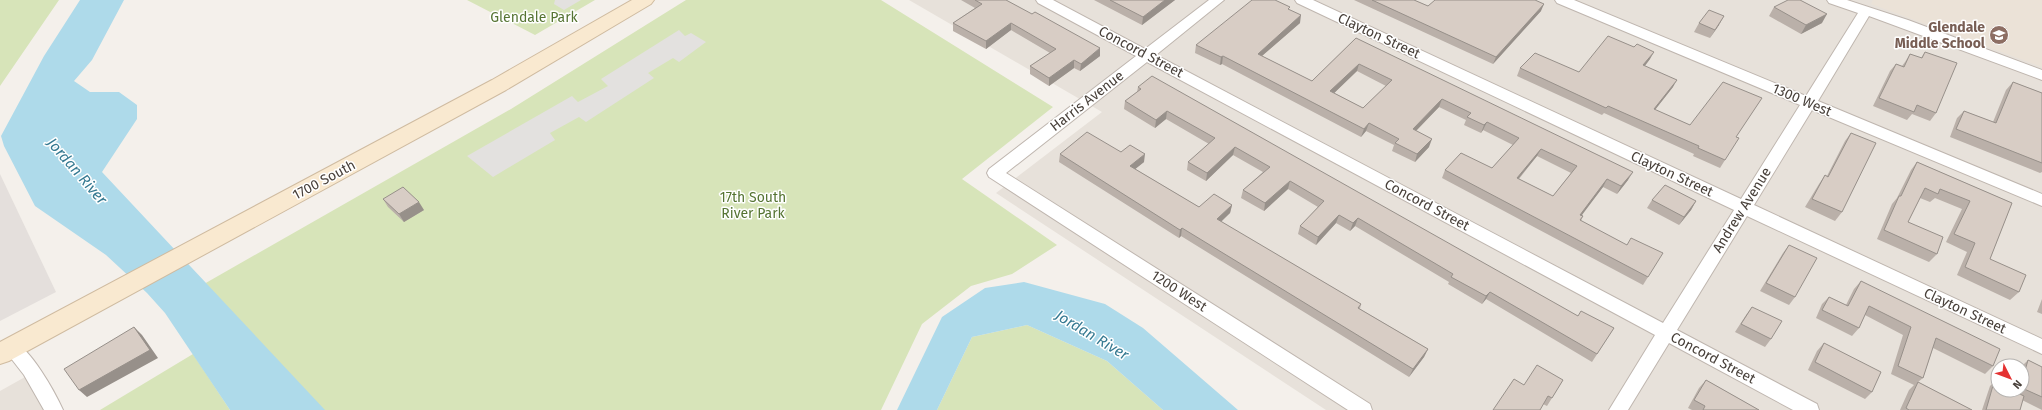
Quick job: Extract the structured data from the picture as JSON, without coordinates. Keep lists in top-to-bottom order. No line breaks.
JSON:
{"streets":{"street":["Clayton Street","Concord Street","1300 West","Harris Avenue","1700 South","Andrew Avenue","1200 West"]},"crossings":[["Clayton Street","Andrew Avenue"],["Concord Street","Harris Avenue"],["Concord Street","Andrew Avenue"],["1300 West","Andrew Avenue"],["Harris Avenue","1200 West"]],"water":["Jordan River"],"parks":["Glendale Park","17th South River Park"],"places":{"school or university":["Glendale Middle School"]},"north":"bottom right"}
